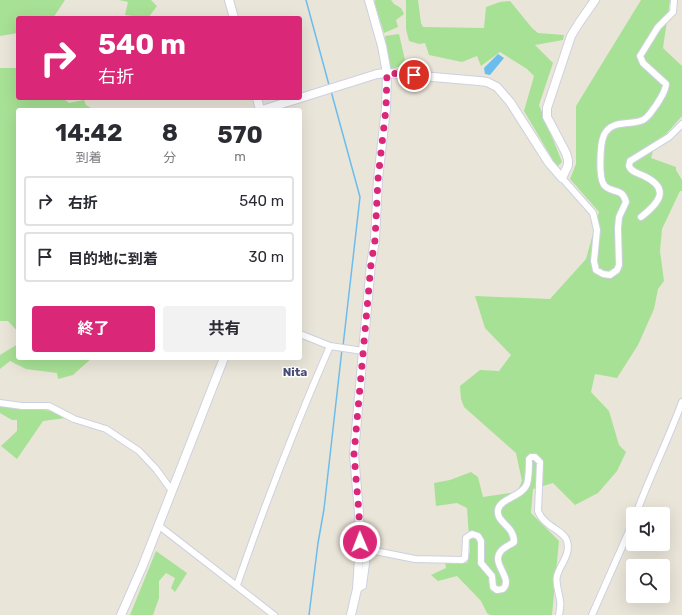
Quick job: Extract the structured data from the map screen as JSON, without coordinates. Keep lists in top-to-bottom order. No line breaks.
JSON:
{"districts":["Nita"],"page":{"turn":["540 m","右折"],"eta":["14:42","到着","8","分","570","m"],"list":[{"name":"右折","value":"540 m"},{"name":"目的地に到着","value":"30 m"}],"buttons":["終了","共有"]}}
